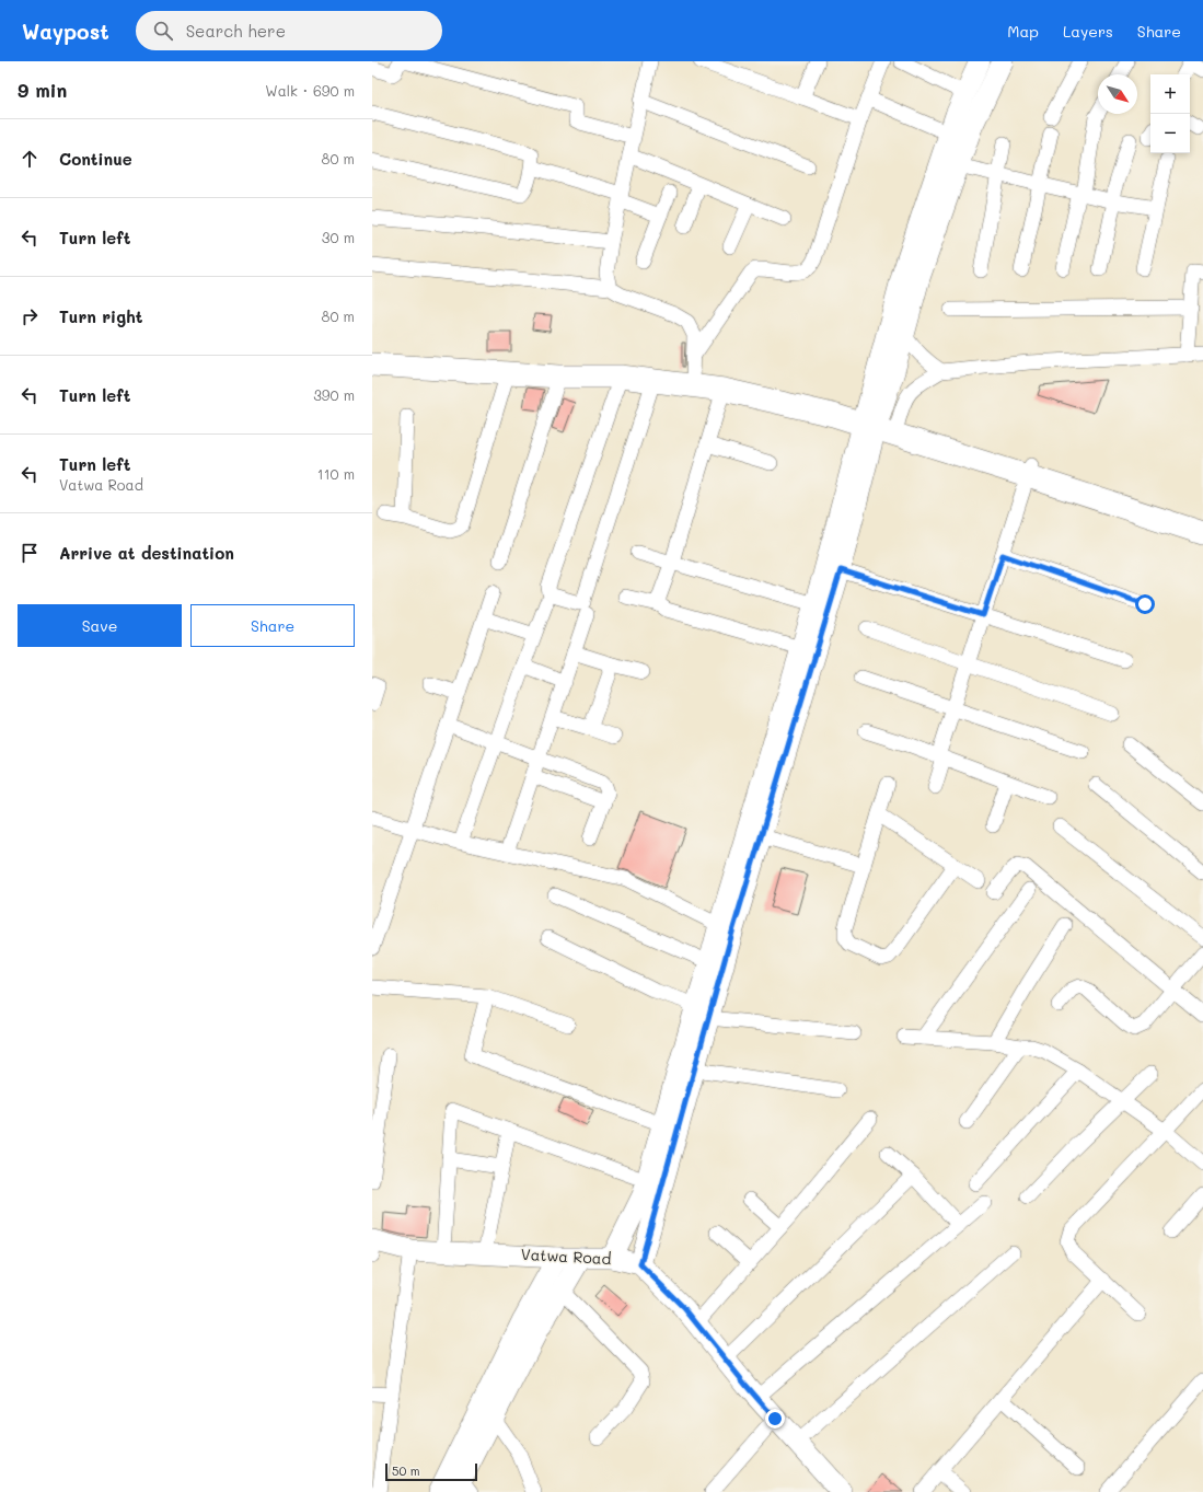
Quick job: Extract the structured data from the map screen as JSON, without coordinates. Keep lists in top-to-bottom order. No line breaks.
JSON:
{"streets":{"street":["Vatwa Road"]},"scale_bar":"50 m","north":"bottom right","page":{"header":"Waypost","search":"Search here","nav":["Map","Layers","Share"],"heading":["9 min","Walk · 690 m"],"map_buttons":["+","−"],"list":[["Continue","80 m"],["Turn left","30 m"],["Turn right","80 m"],["Turn left","390 m"],["Turn left","Vatwa Road","110 m"],"Arrive at destination"],"buttons":["Save","Share"],"scale":"50 m"}}
